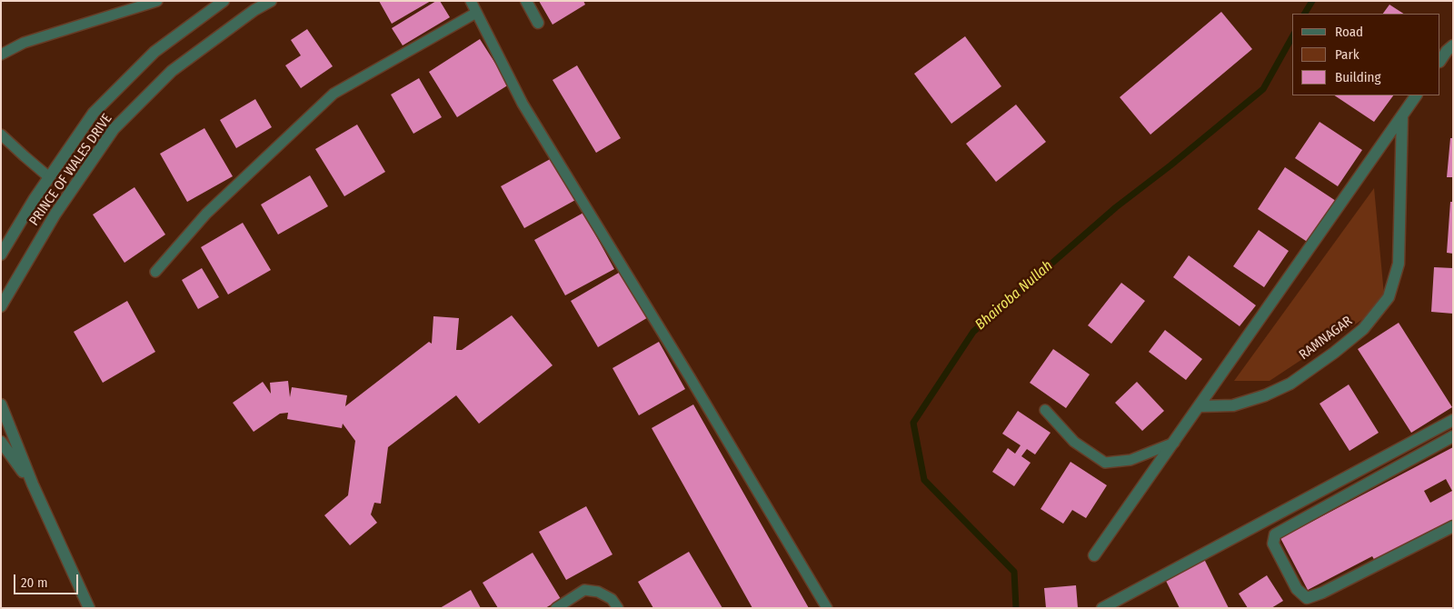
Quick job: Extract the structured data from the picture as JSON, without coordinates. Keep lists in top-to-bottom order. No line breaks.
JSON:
{"streets":{"street":["PRINCE OF WALES DRIVE","RAMNAGAR"]},"water":["Bhairoba Nullah"],"legend":["Road","Park","Building"],"scale_bar":"20 m"}
